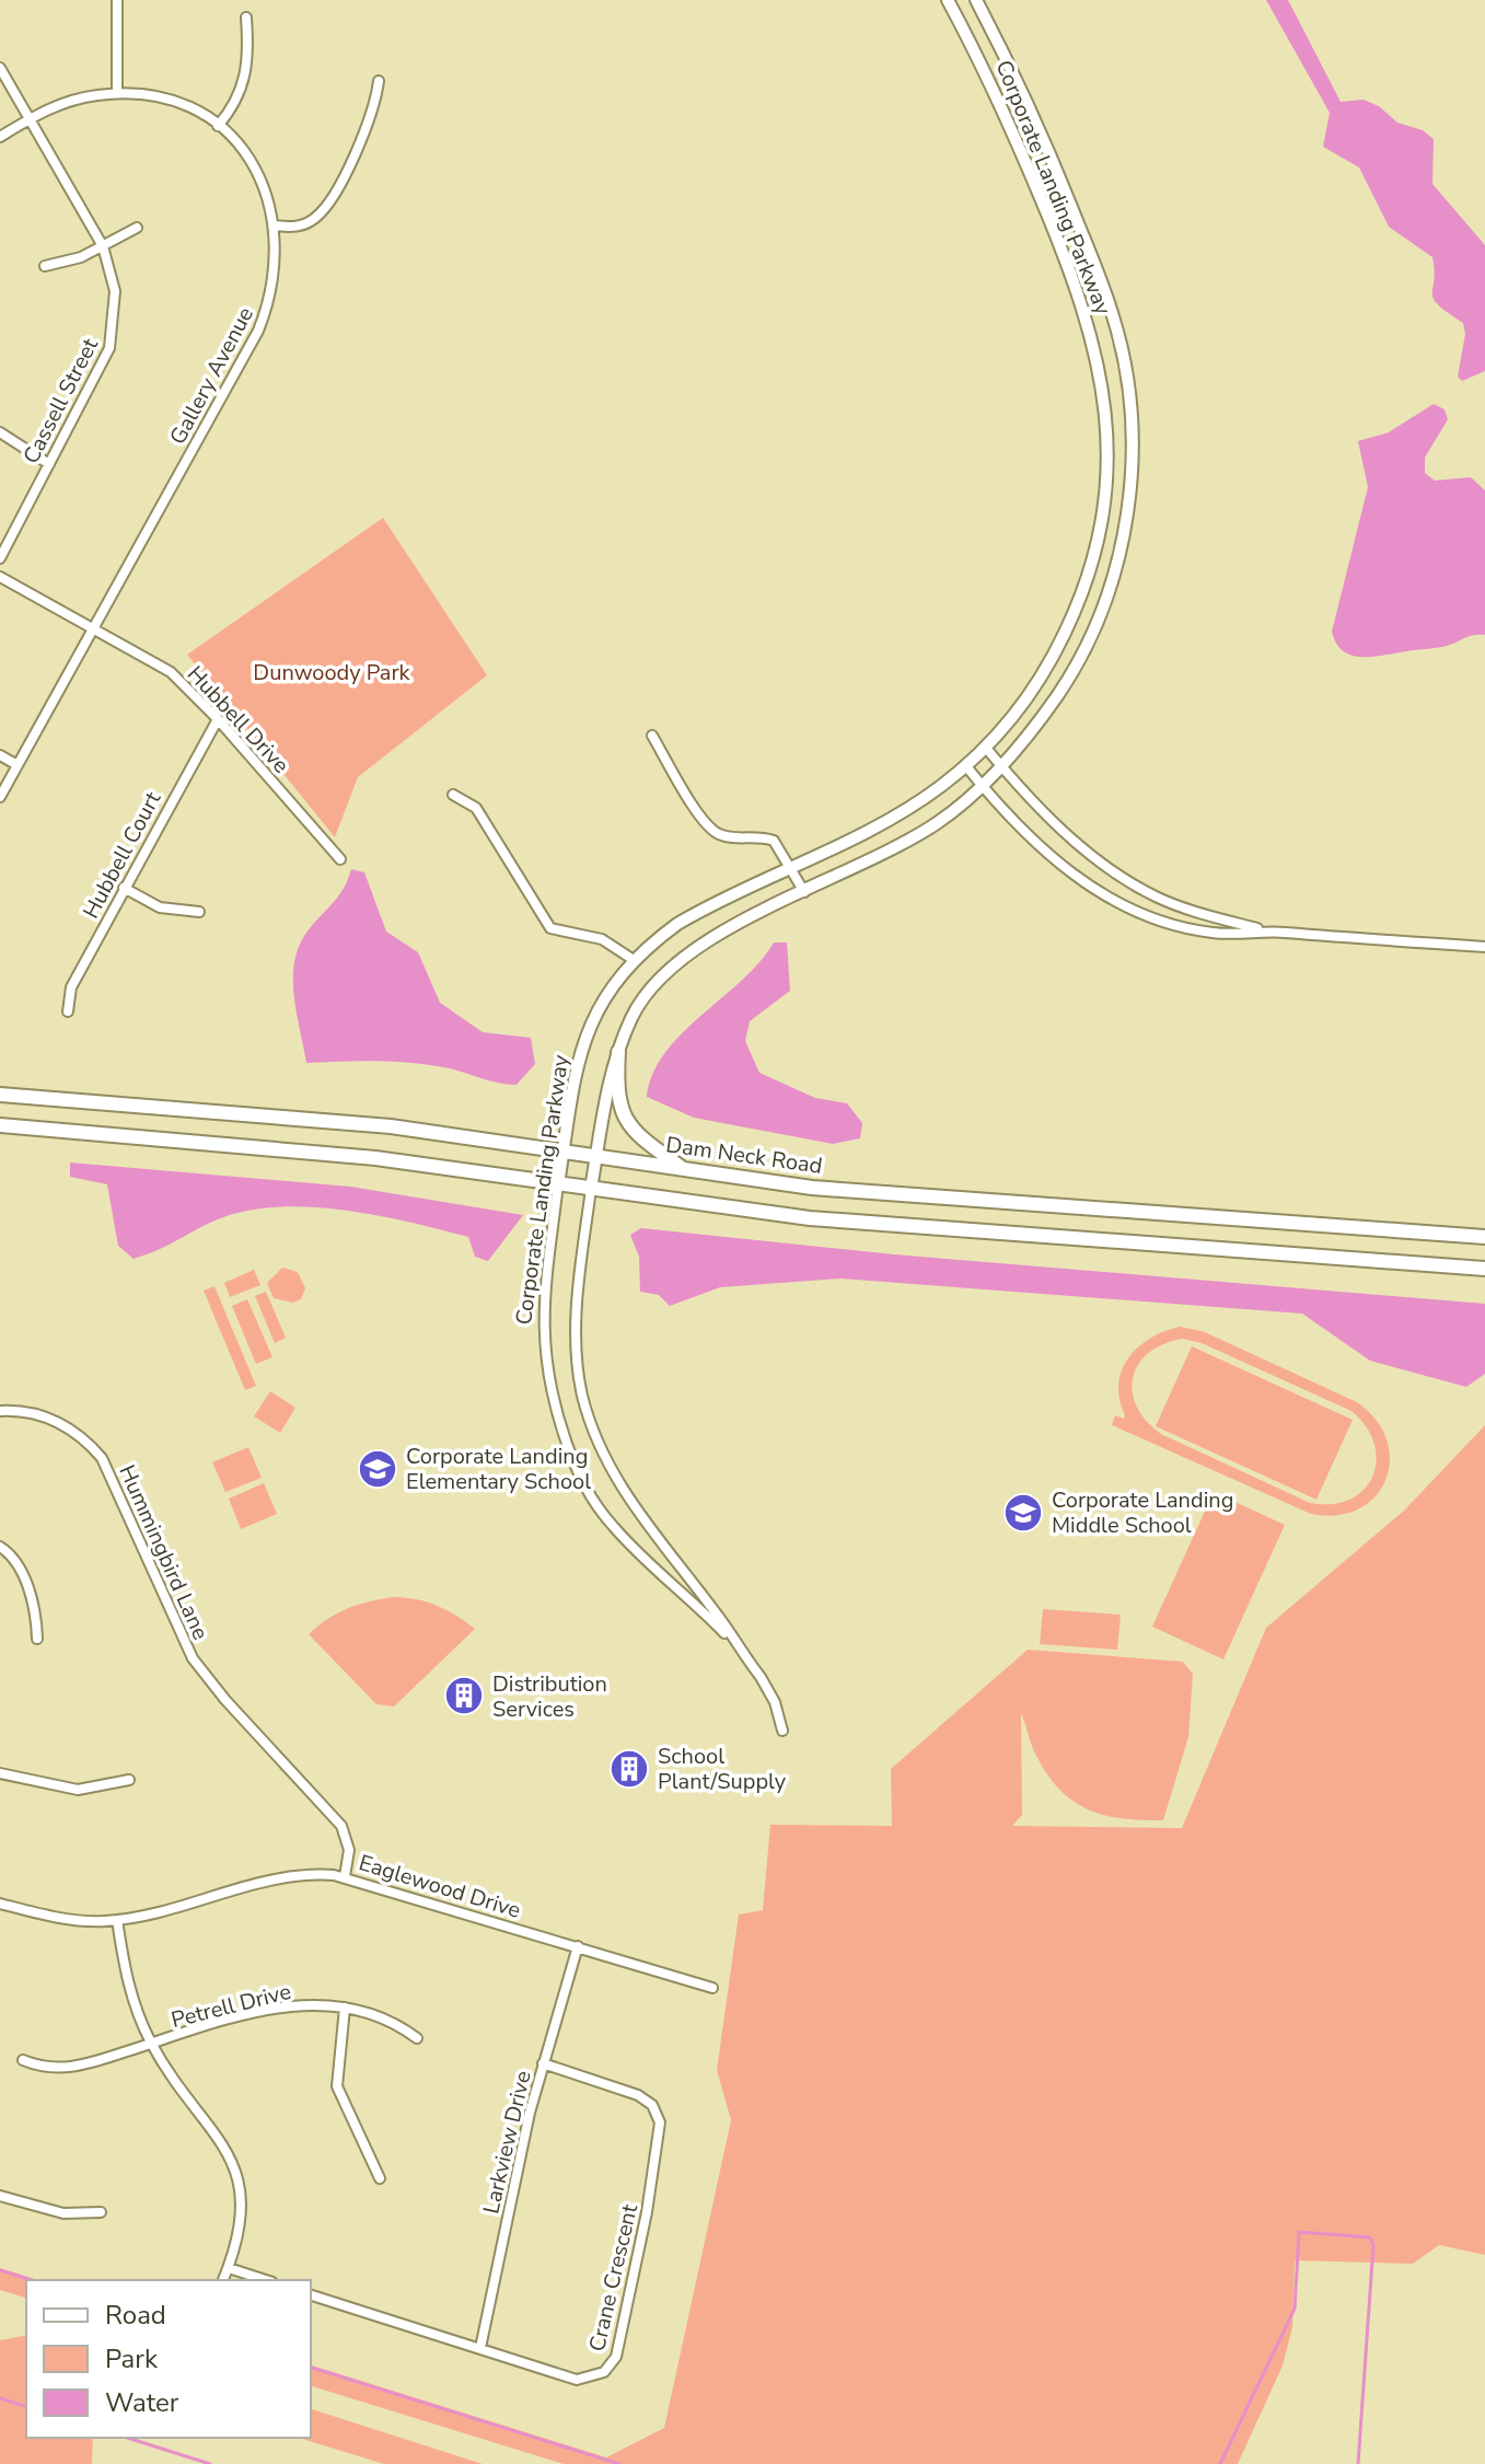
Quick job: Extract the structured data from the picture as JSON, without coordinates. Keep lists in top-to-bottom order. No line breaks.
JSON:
{"streets":{"main road":["Dam Neck Road"],"street":["Corporate Landing Parkway","Gallery Avenue","Cassell Street","Hubbell Drive","Hubbell Court","Hummingbird Lane","Eaglewood Drive","Petrell Drive","Larkview Drive","Crane Crescent"]},"crossings":[["Corporate Landing Parkway","Dam Neck Road"],["Gallery Avenue","Cassell Street"],["Gallery Avenue","Hubbell Drive"],["Hubbell Drive","Hubbell Court"],["Hummingbird Lane","Eaglewood Drive"],["Eaglewood Drive","Larkview Drive"],["Larkview Drive","Crane Crescent"]],"parks":["Dunwoody Park"],"places":{"school or university":["Corporate Landing Elementary School","Corporate Landing Middle School"],"building":["Distribution Services","School Plant/Supply"]},"legend":["Road","Park","Water"]}
